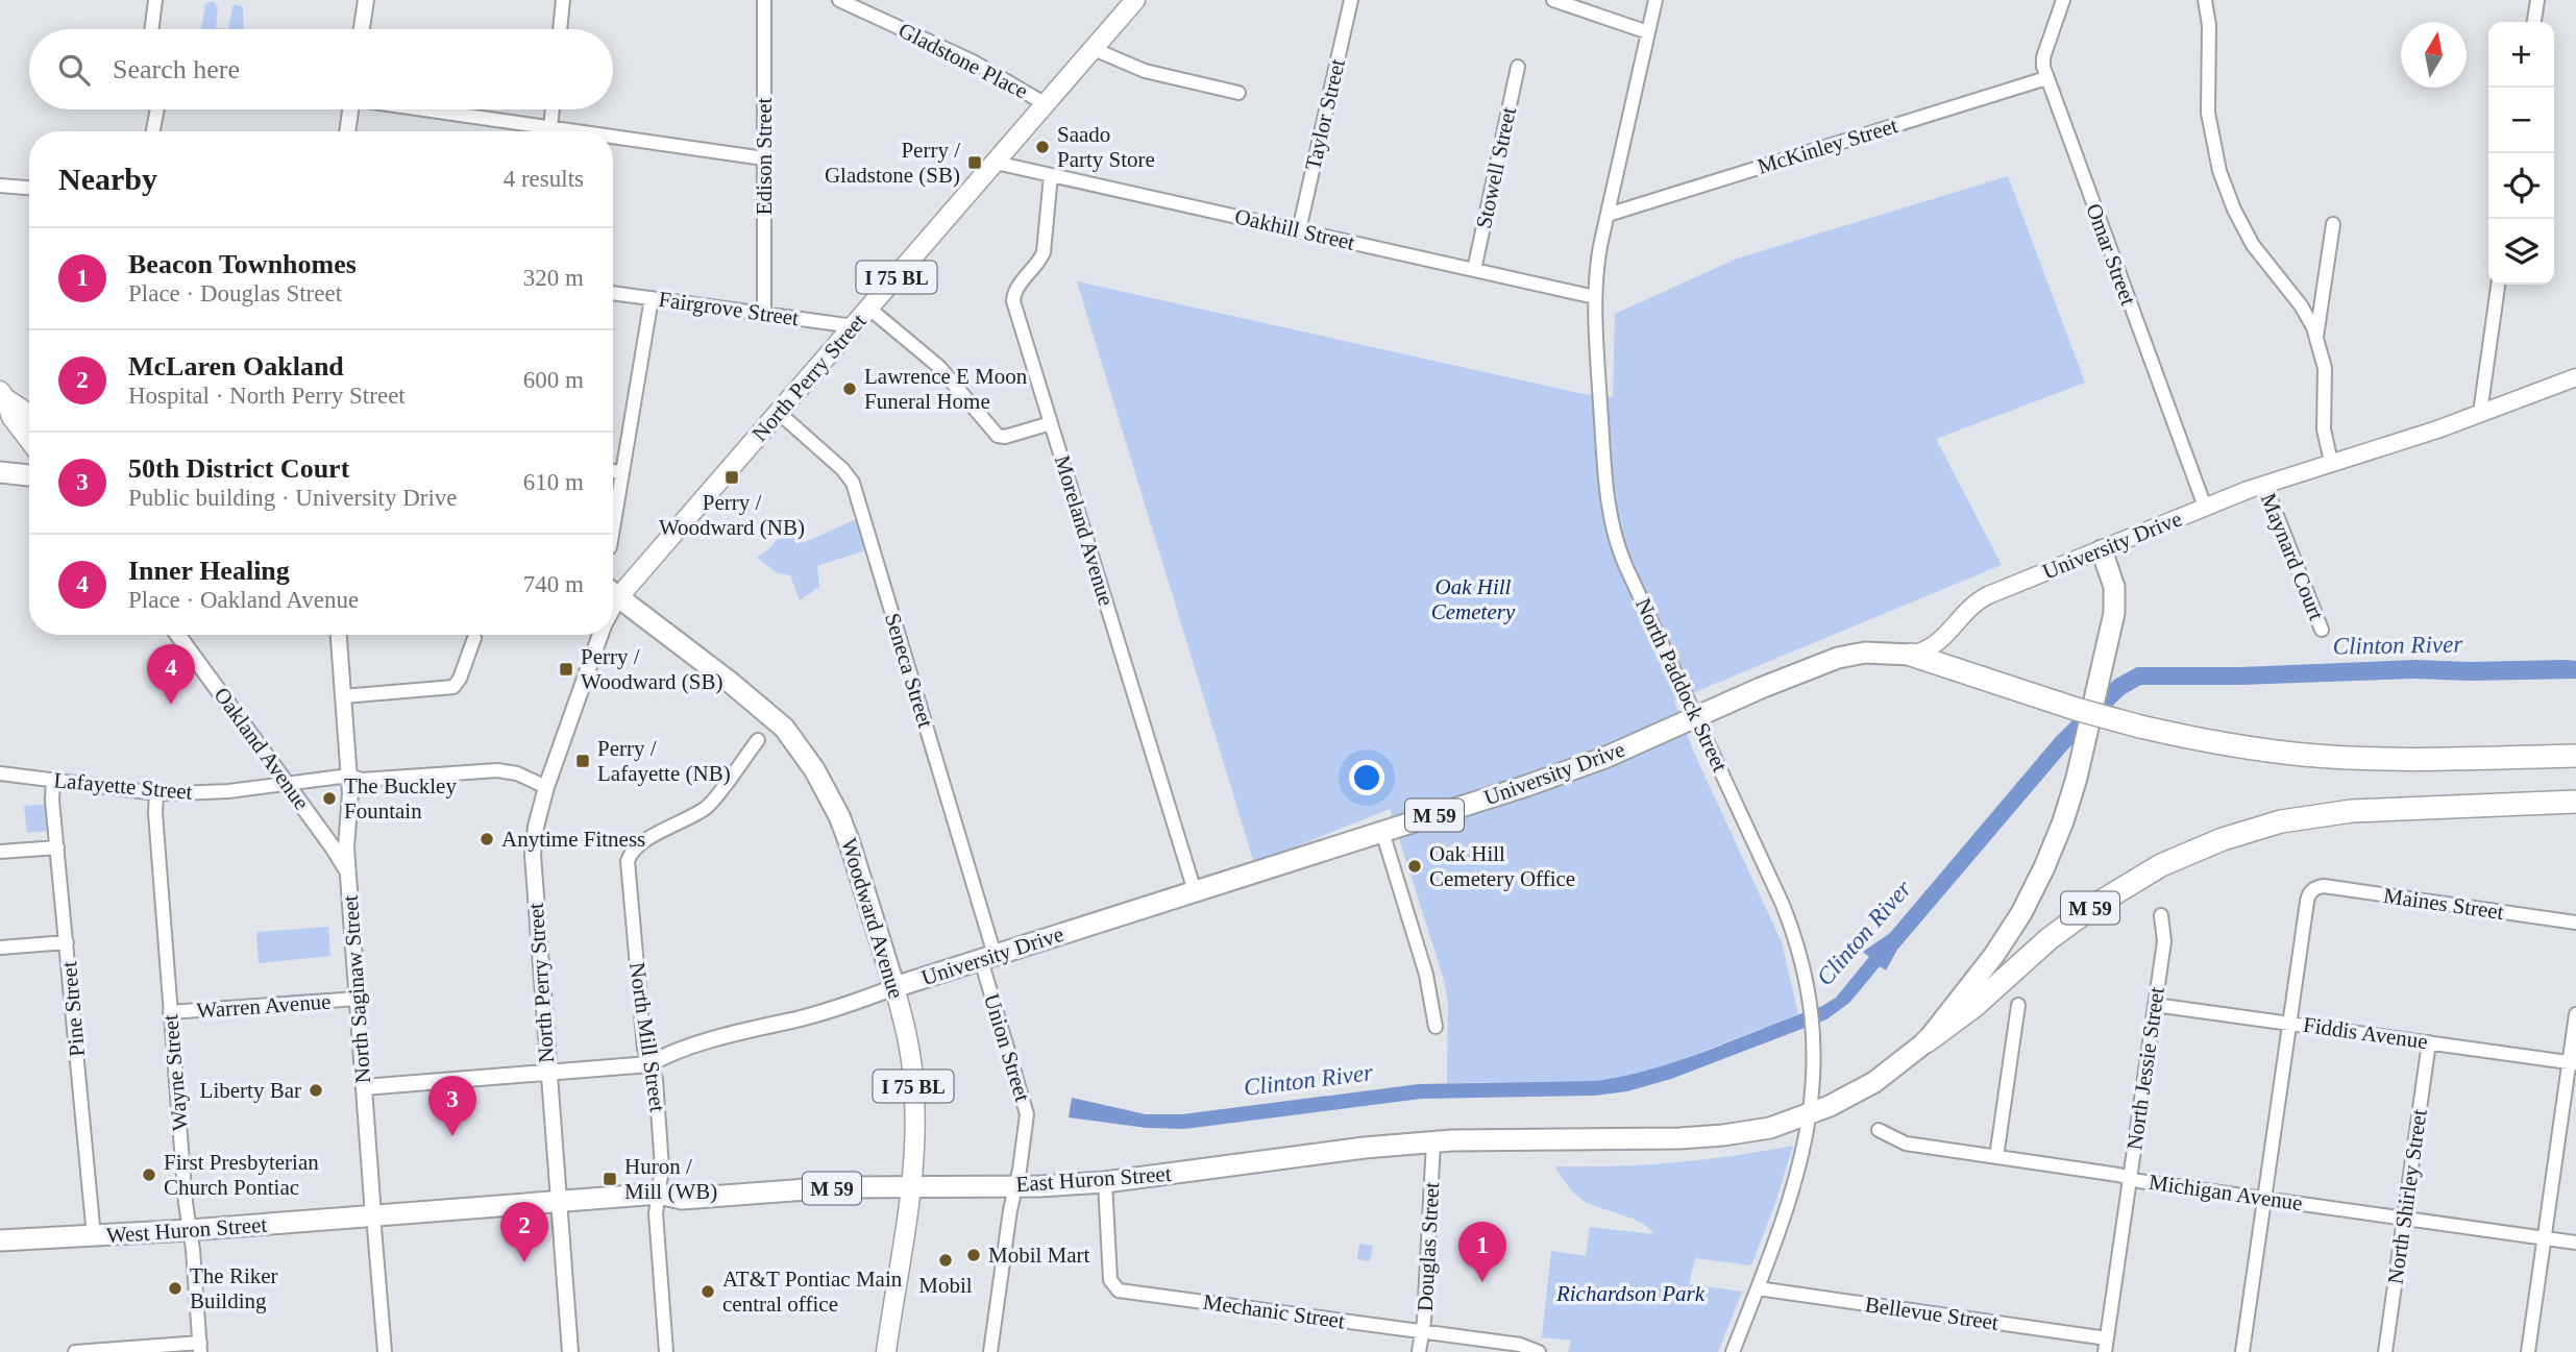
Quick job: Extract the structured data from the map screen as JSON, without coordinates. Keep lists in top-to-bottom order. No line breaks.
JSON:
{"streets":{"highway":["I 75 BL","University Drive","M 59","Woodward Avenue","East Huron Street","West Huron Street"],"main road":["North Perry Street"],"street":["Gladstone Place","Taylor Street","McKinley Street","Edison Street","Stowell Street","Oakhill Street","Omar Street","Fairgrove Street","Moreland Avenue","Maynard Court","Seneca Street","North Paddock Street","Oakland Avenue","Lafayette Street","Maines Street","North Saginaw Street","Warren Avenue","Pine Street","Fiddis Avenue","North Mill Street","Union Street","North Jessie Street","Wayne Street","Michigan Avenue","North Shirley Street","Douglas Street","Mechanic Street","Bellevue Street"]},"crossings":[["Gladstone Place","North Perry Street"],["Taylor Street","Oakhill Street"],["McKinley Street","Omar Street"],["McKinley Street","North Paddock Street"],["Edison Street","Fairgrove Street"],["Stowell Street","Oakhill Street"],["Oakhill Street","North Perry Street"],["Oakhill Street","Moreland Avenue"],["Oakhill Street","North Paddock Street"],["Omar Street","University Drive"],["Fairgrove Street","North Perry Street"],["North Perry Street","University Drive"],["North Perry Street","Seneca Street"],["North Perry Street","Lafayette Street"],["North Perry Street","East Huron Street"],["Moreland Avenue","University Drive"],["University Drive","Maynard Court"],["University Drive","Seneca Street"],["University Drive","North Paddock Street"],["University Drive","M 59"],["University Drive","Woodward Avenue"],["University Drive","North Saginaw Street"],["University Drive","North Mill Street"],["University Drive","Union Street"],["Seneca Street","Union Street"],["North Paddock Street","M 59"],["North Paddock Street","East Huron Street"],["North Paddock Street","Bellevue Street"],["Oakland Avenue","Lafayette Street"],["Oakland Avenue","North Saginaw Street"],["Lafayette Street","North Saginaw Street"],["Lafayette Street","Pine Street"],["Lafayette Street","Wayne Street"],["M 59","East Huron Street"],["Maines Street","Fiddis Avenue"],["Woodward Avenue","East Huron Street"],["North Saginaw Street","Warren Avenue"],["North Saginaw Street","East Huron Street"],["North Saginaw Street","West Huron Street"],["Warren Avenue","Wayne Street"],["Pine Street","West Huron Street"],["Fiddis Avenue","North Jessie Street"],["Fiddis Avenue","North Shirley Street"],["North Mill Street","East Huron Street"],["Union Street","East Huron Street"],["North Jessie Street","Michigan Avenue"],["North Jessie Street","Bellevue Street"],["Wayne Street","West Huron Street"],["East Huron Street","West Huron Street"],["East Huron Street","Douglas Street"],["East Huron Street","Mechanic Street"],["Michigan Avenue","North Shirley Street"],["Douglas Street","Mechanic Street"]],"water":["Clinton River"],"parks":["Oak Hill Cemetery","Richardson Park"],"places":{"other":["Saado Party Store","Lawrence E Moon Funeral Home","The Buckley Fountain","Anytime Fitness","Oak Hill Cemetery Office","Liberty Bar","First Presbyterian Church Pontiac","Mobil Mart","Mobil","The Riker Building","AT&T Pontiac Main central office"],"transit":["Perry / Gladstone (SB)","Perry / Woodward (NB)","Perry / Woodward (SB)","Perry / Lafayette (NB)","Huron / Mill (WB)"]},"north":"top","page":{"map_buttons":["+","−"],"search":"Search here","heading":["Nearby","4 results"],"list":[{"mark":"1","name":"Beacon Townhomes","note":"Place · Douglas Street","value":"320 m"},{"mark":"2","name":"McLaren Oakland","note":"Hospital · North Perry Street","value":"600 m"},{"mark":"3","name":"50th District Court","note":"Public building · University Drive","value":"610 m"},{"mark":"4","name":"Inner Healing","note":"Place · Oakland Avenue","value":"740 m"}],"pins":["4","3","2","1"]}}
